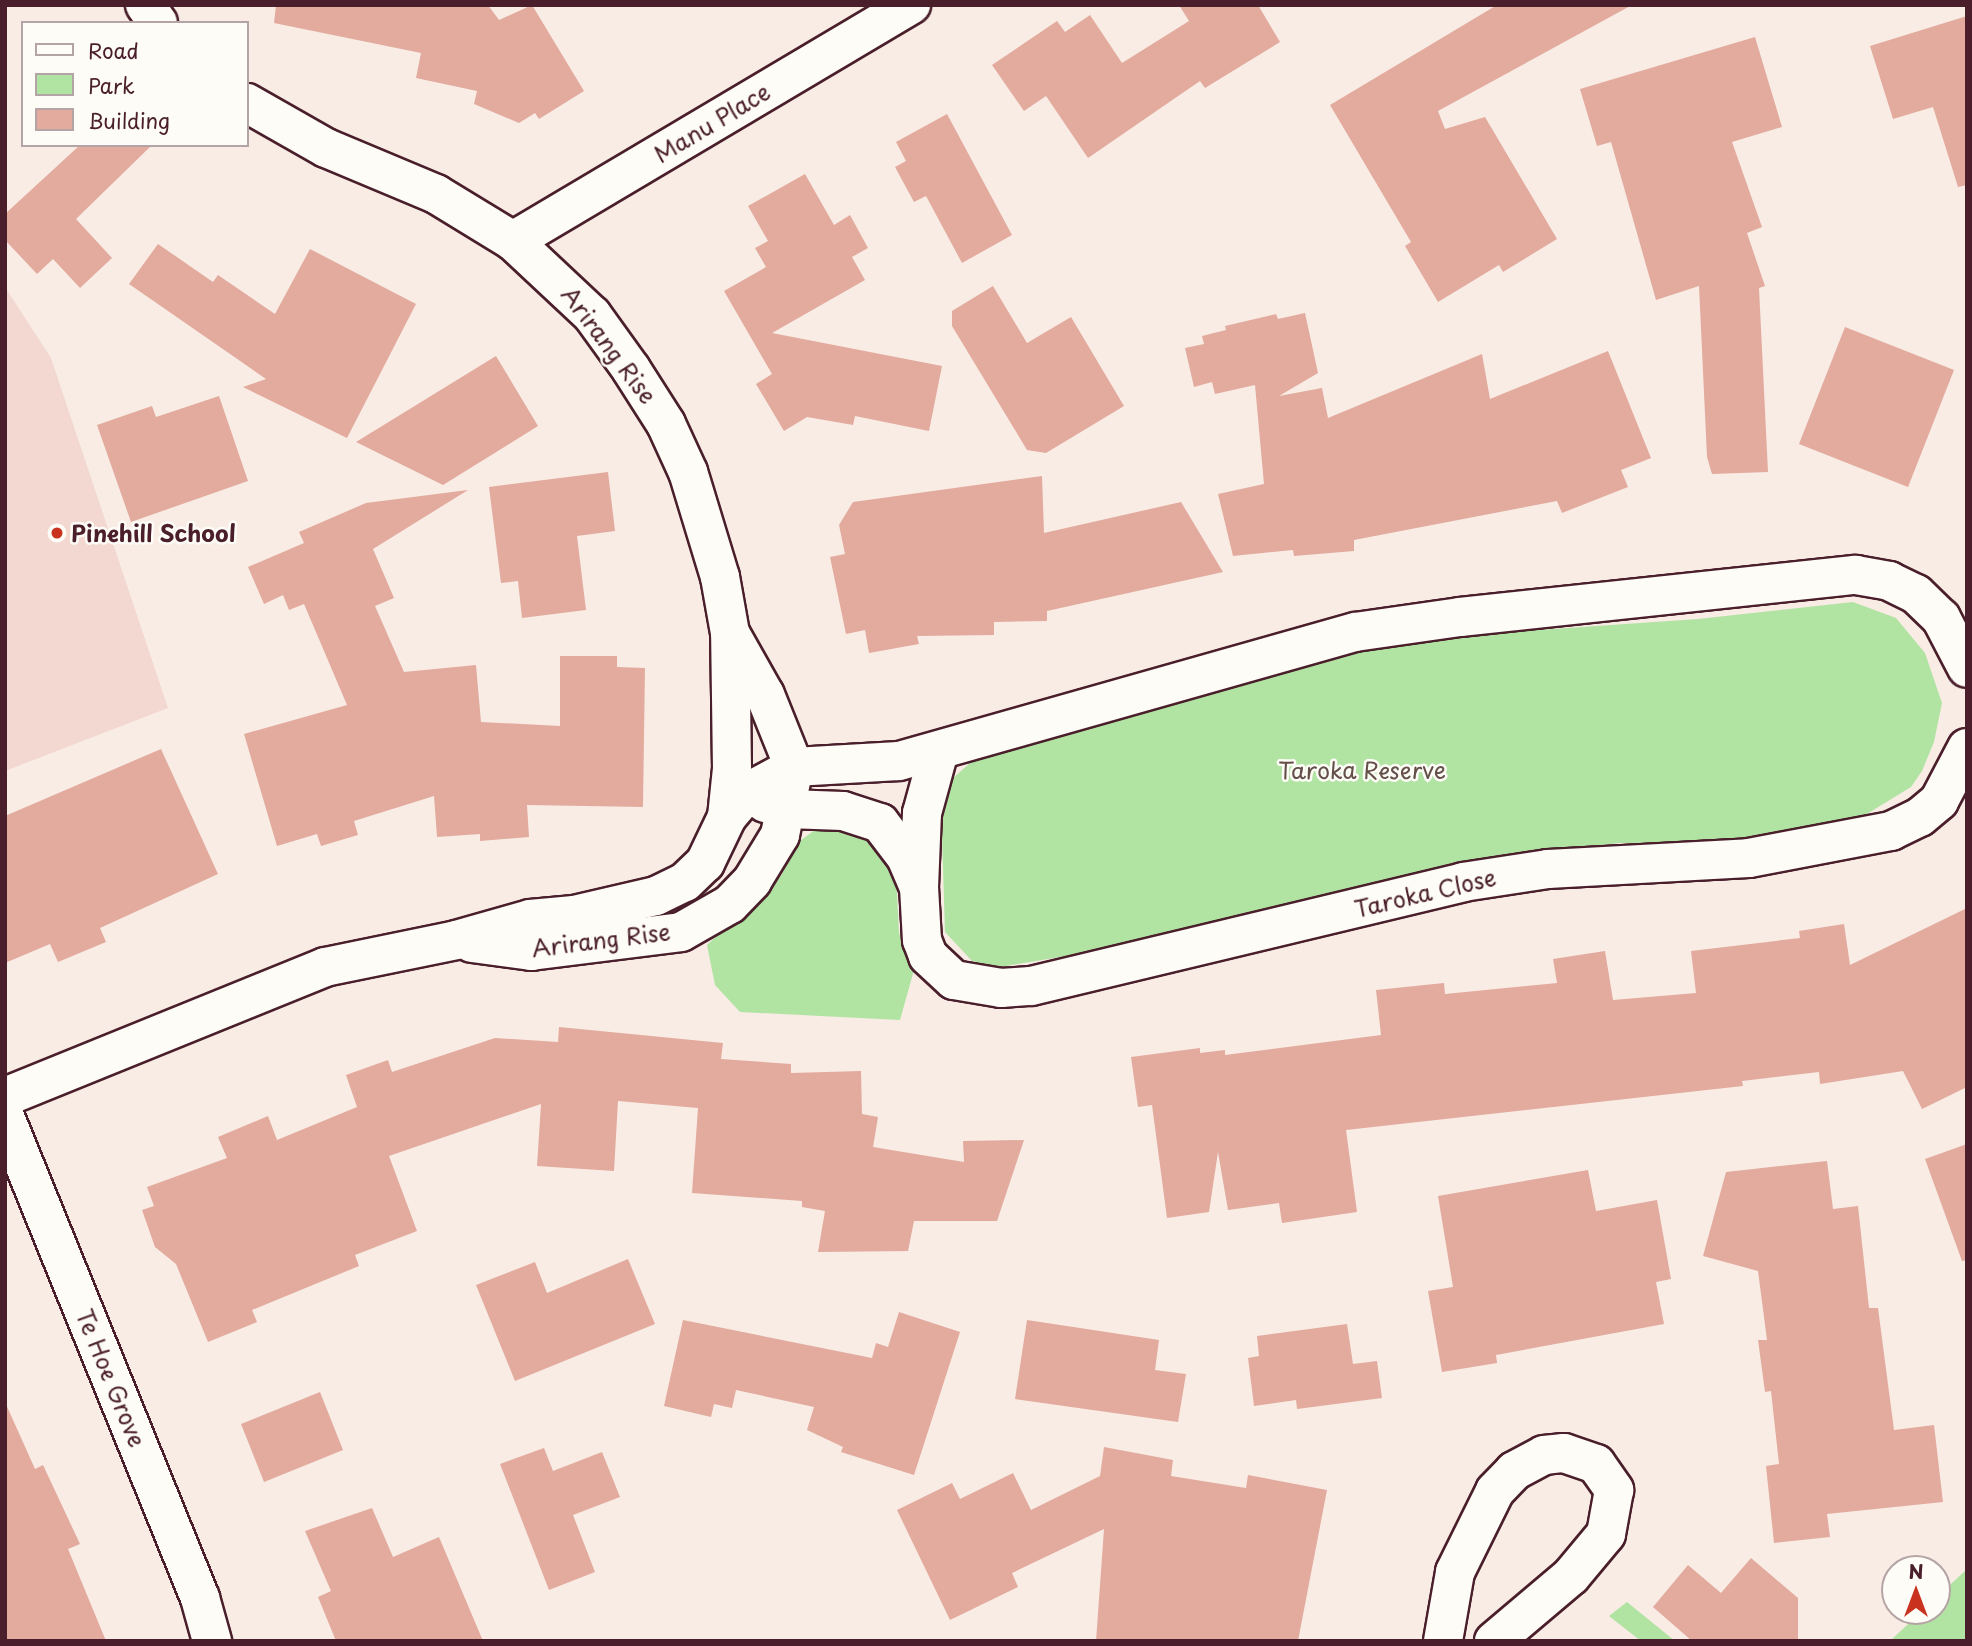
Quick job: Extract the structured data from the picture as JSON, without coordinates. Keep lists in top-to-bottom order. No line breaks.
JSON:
{"streets":{"street":["Manu Place","Arirang Rise","Taroka Close","Te Hoe Grove"]},"crossings":[["Manu Place","Arirang Rise"],["Arirang Rise","Taroka Close"]],"parks":["Taroka Reserve"],"places":["Pinehill School"],"legend":["Road","Park","Building"],"north":"top"}
